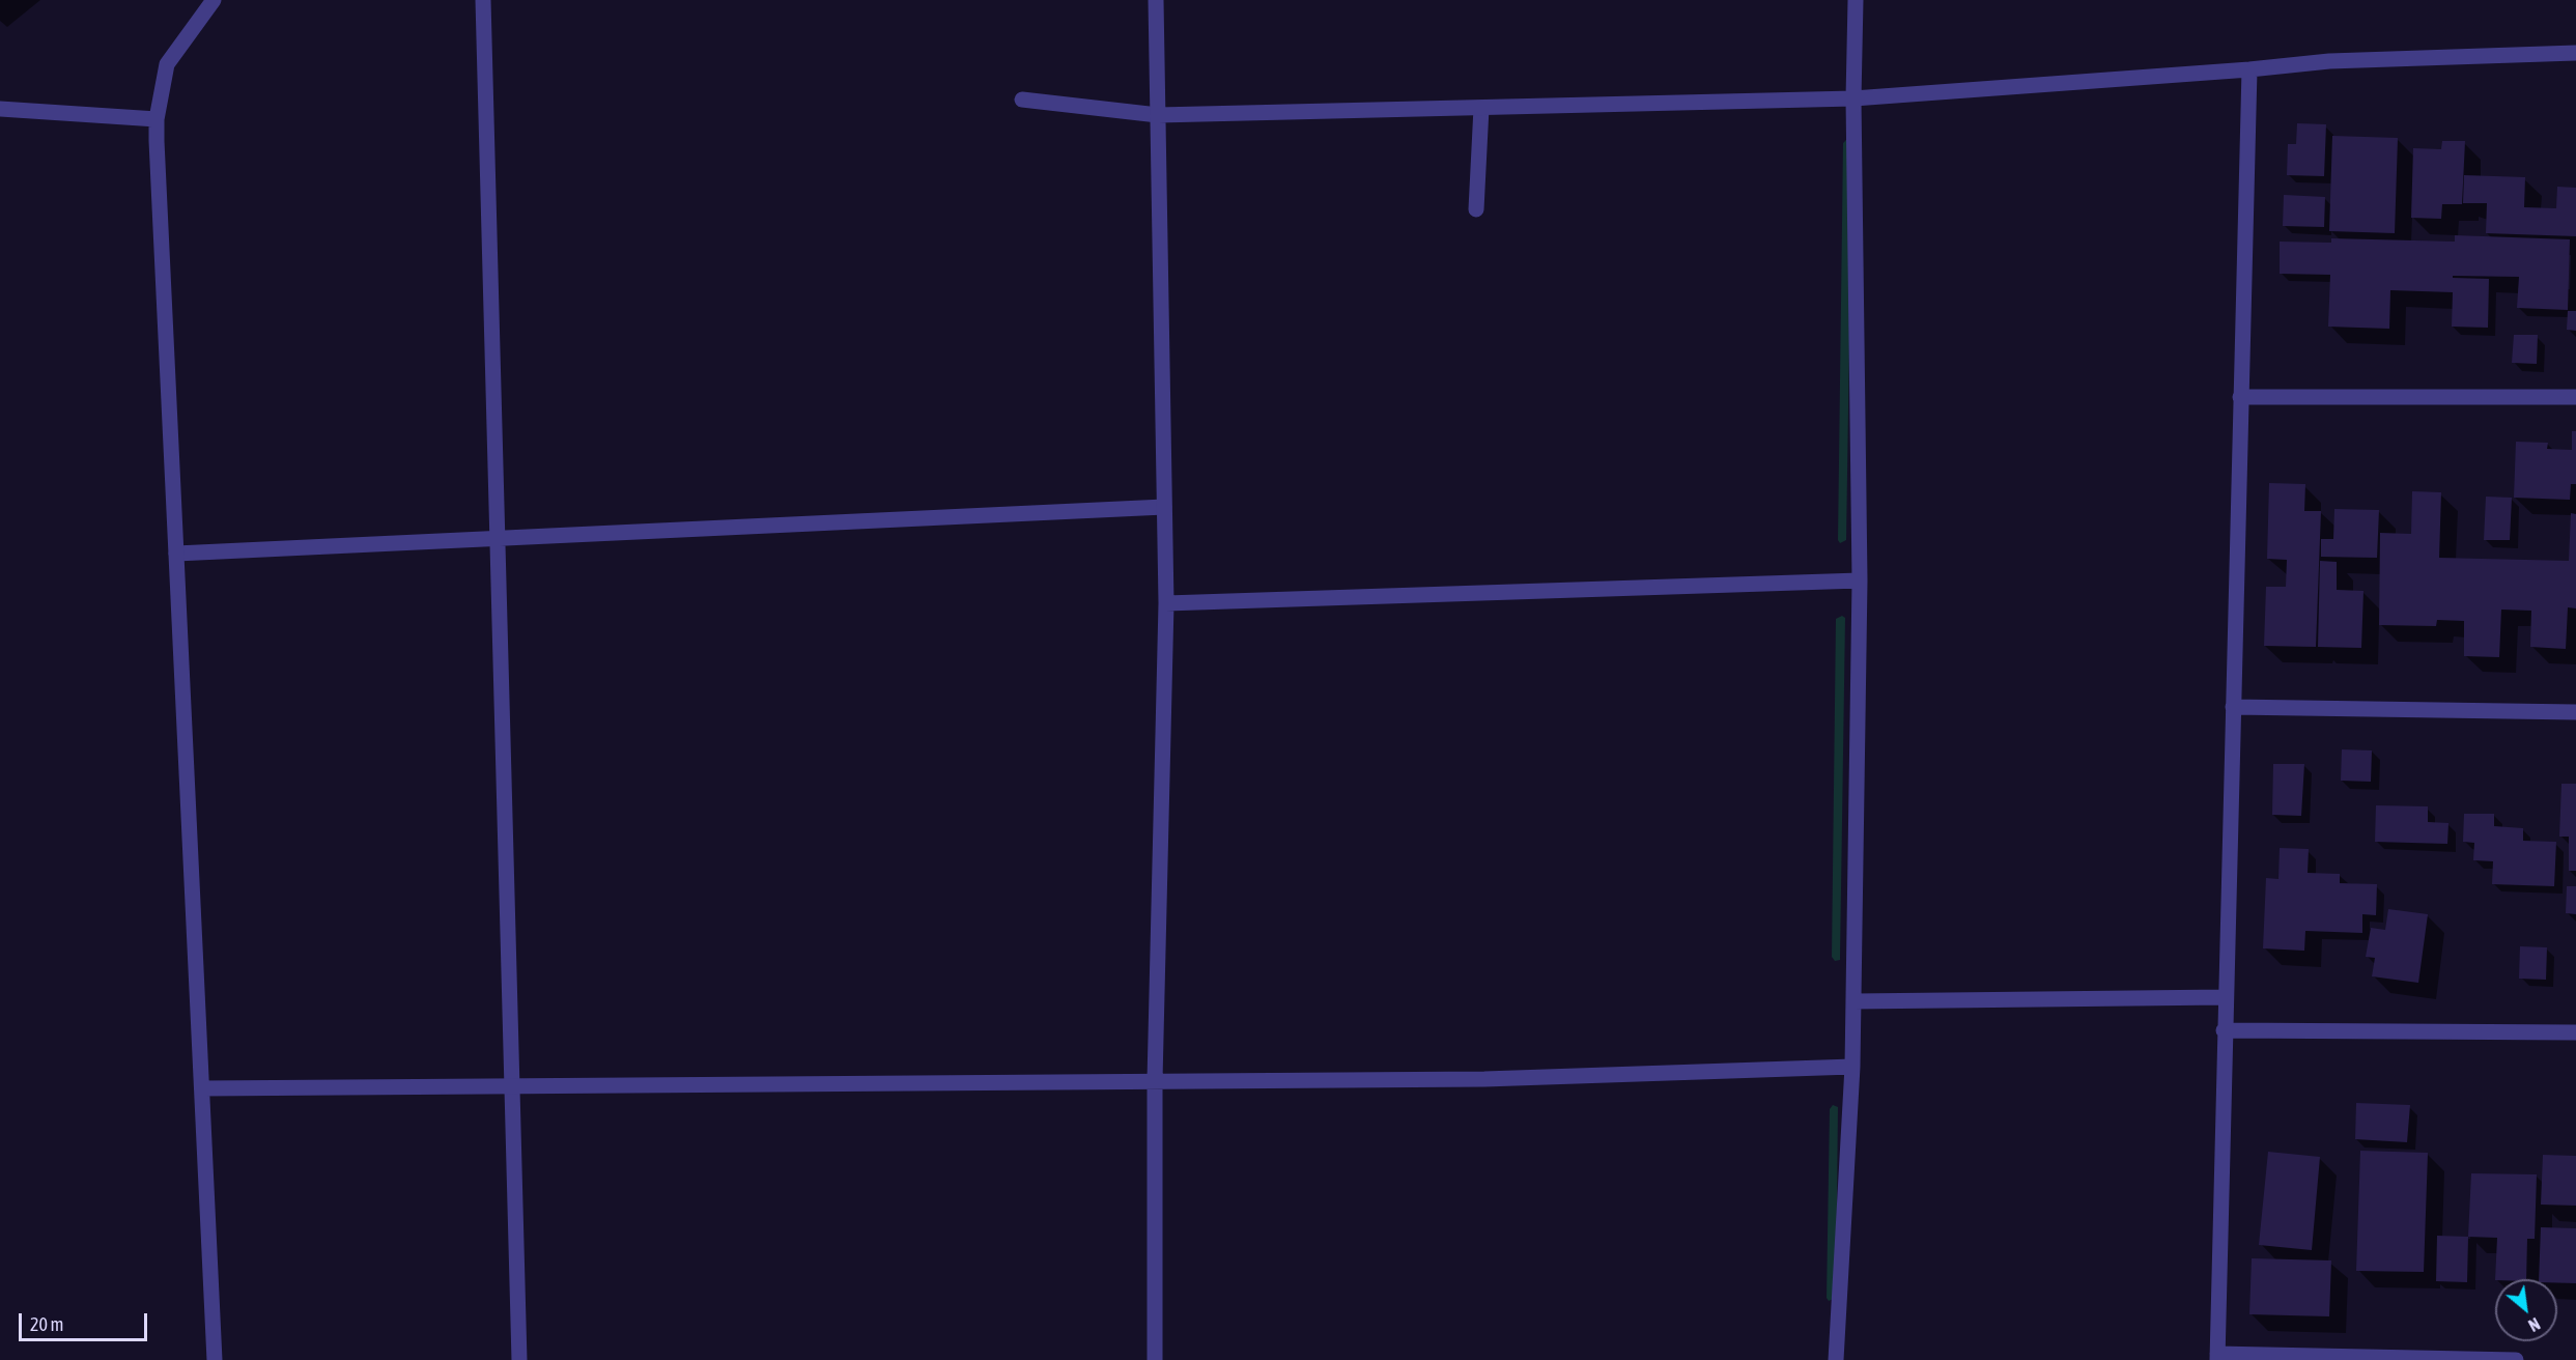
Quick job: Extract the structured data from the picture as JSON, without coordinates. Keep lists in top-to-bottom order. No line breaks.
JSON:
{"scale_bar":"20 m","north":"bottom right"}
